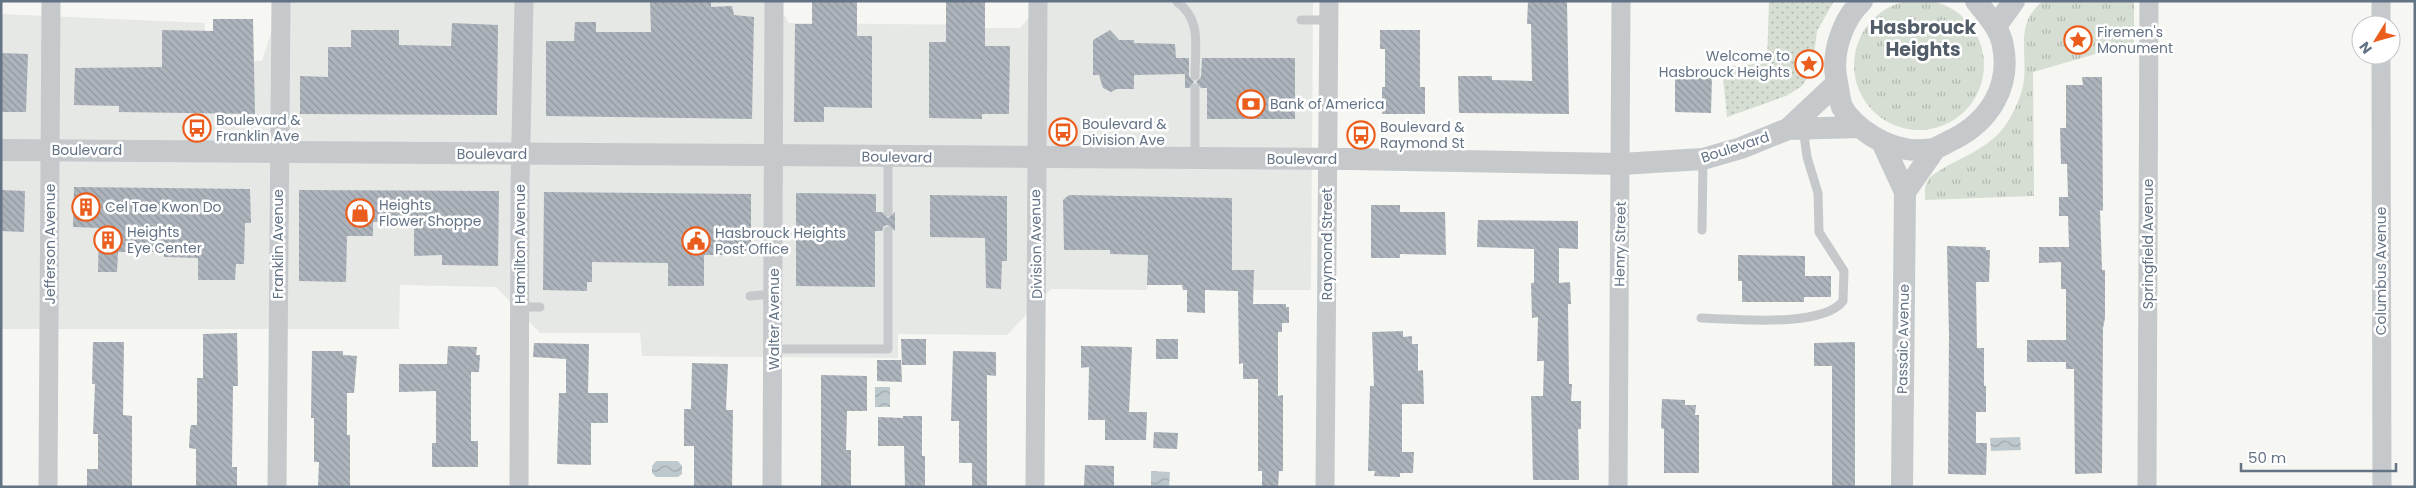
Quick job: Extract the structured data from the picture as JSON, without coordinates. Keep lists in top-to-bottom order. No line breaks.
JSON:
{"streets":{"street":["Boulevard","Jefferson Avenue","Franklin Avenue","Hamilton Avenue","Division Avenue","Raymond Street","Henry Street","Springfield Avenue","Columbus Avenue","Walter Avenue","Passaic Avenue"]},"crossings":[["Boulevard","Jefferson Avenue"],["Boulevard","Franklin Avenue"],["Boulevard","Hamilton Avenue"],["Boulevard","Division Avenue"],["Boulevard","Raymond Street"],["Boulevard","Henry Street"],["Boulevard","Walter Avenue"]],"districts":["Hasbrouck Heights"],"places":{"place":["Firemen's Monument","Welcome to Hasbrouck Heights"],"bank":["Bank of America"],"bus stop":["Boulevard & Franklin Ave","Boulevard & Division Ave","Boulevard & Raymond St"],"building":["Cel Tae Kwon Do","Heights Eye Center"],"shop":["Heights Flower Shoppe"],"public building":["Hasbrouck Heights Post Office"]},"scale_bar":"50 m","north":"bottom left"}
